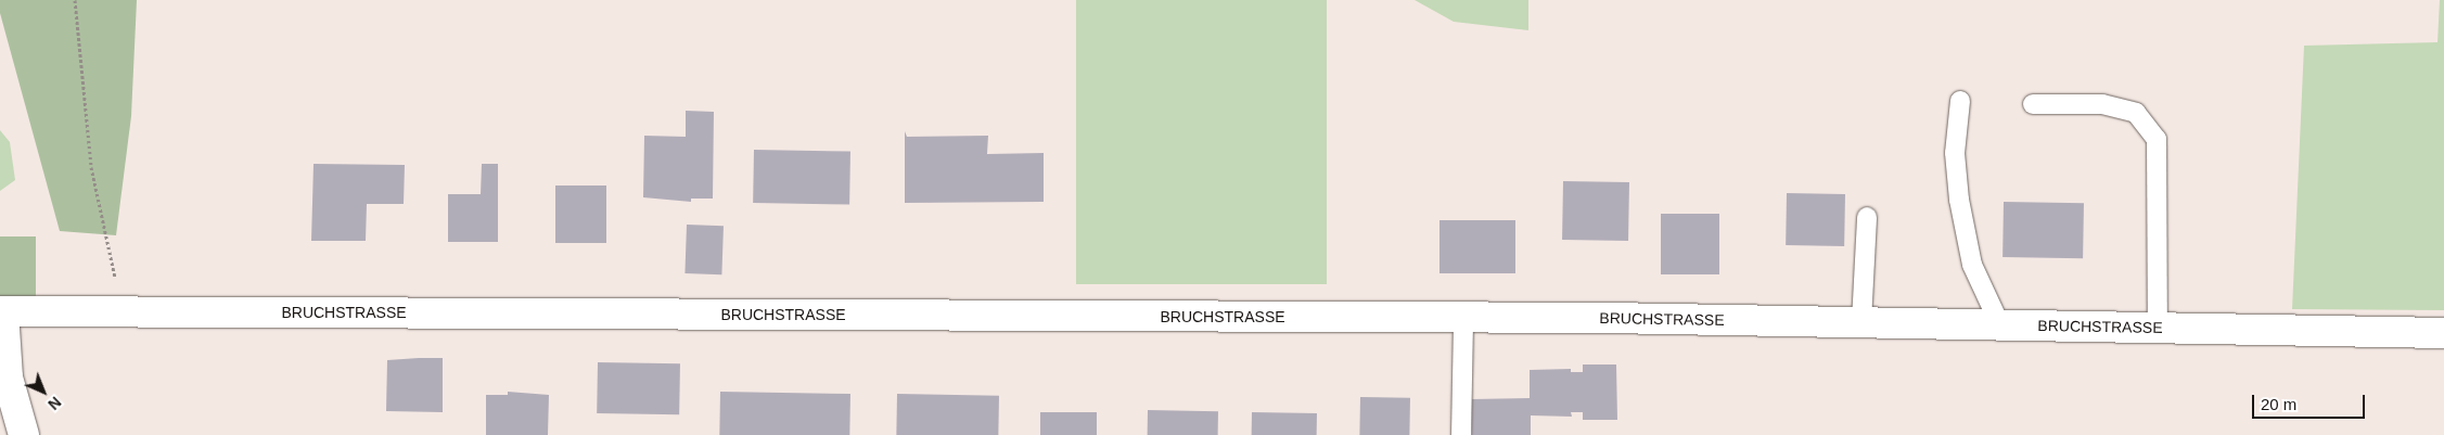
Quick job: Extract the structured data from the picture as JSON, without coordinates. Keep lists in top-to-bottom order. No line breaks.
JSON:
{"streets":{"street":["BRUCHSTRASSE"]},"scale_bar":"20 m","north":"bottom right"}
